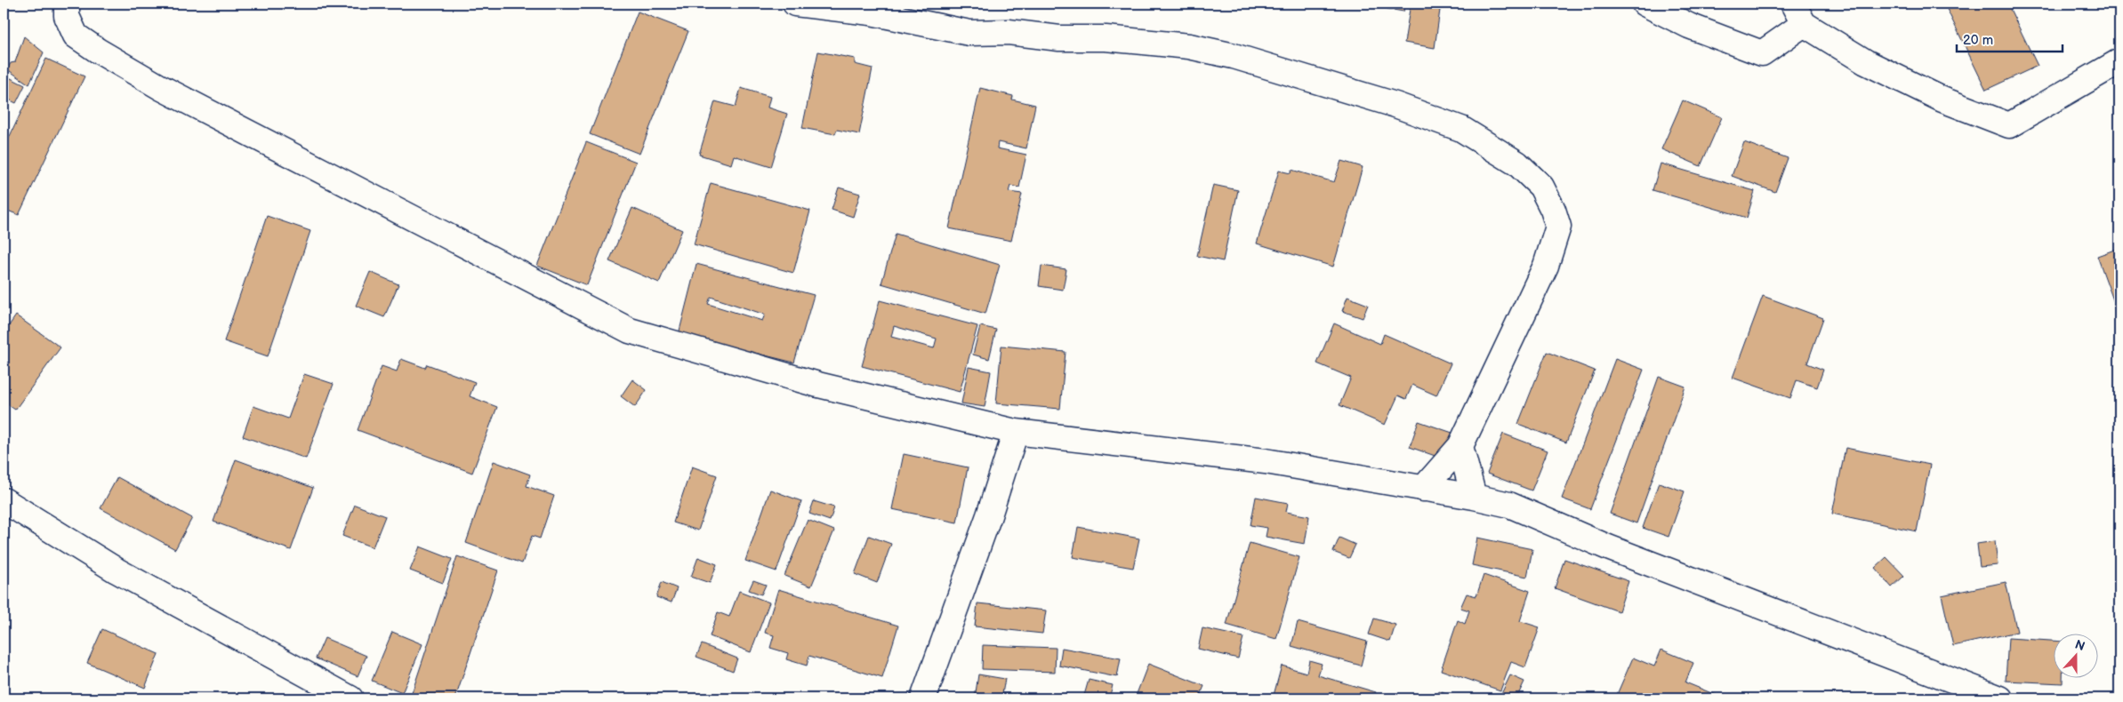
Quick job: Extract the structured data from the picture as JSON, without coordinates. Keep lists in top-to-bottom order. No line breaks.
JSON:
{"scale_bar":"20 m","north":"top"}
